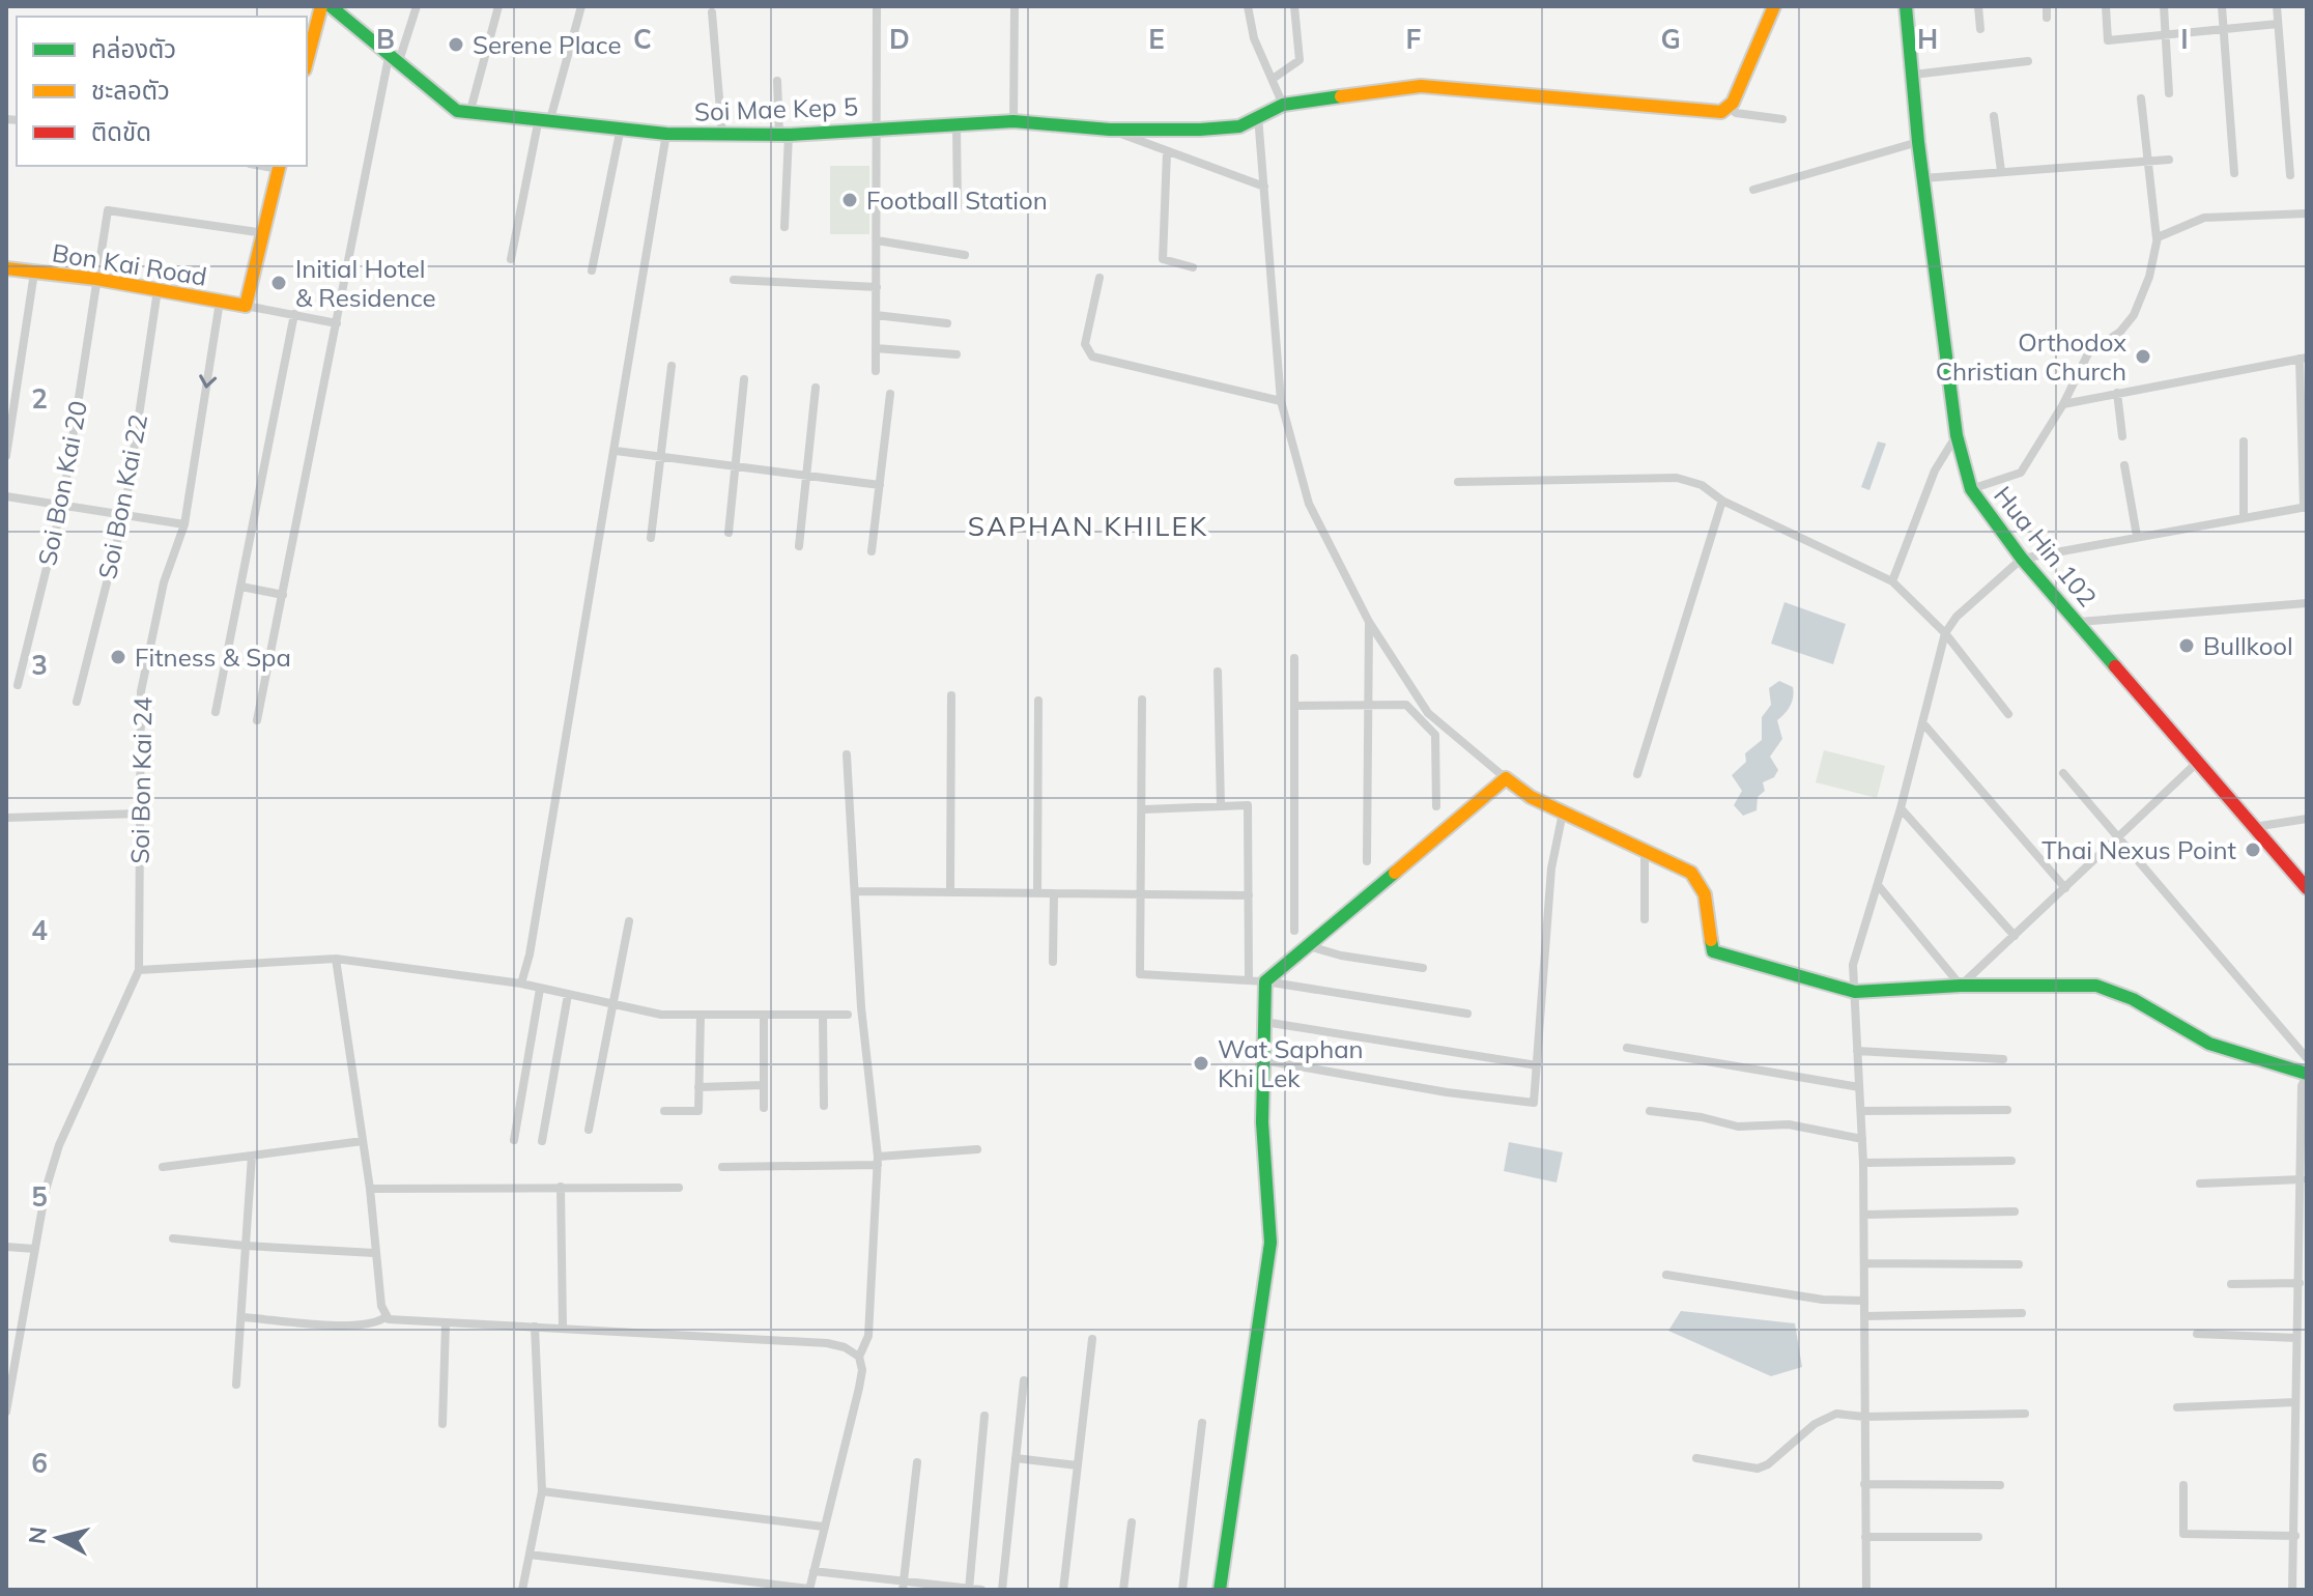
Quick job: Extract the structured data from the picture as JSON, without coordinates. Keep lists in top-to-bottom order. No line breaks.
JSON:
{"streets":{"street":["Soi Mae Kep 5","Bon Kai Road","Soi Bon Kai 20","Soi Bon Kai 22","Hua Hin 102","Soi Bon Kai 24"]},"crossings":[["Bon Kai Road","Soi Bon Kai 20"],["Bon Kai Road","Soi Bon Kai 22"],["Bon Kai Road","Soi Bon Kai 24"]],"districts":["SAPHAN KHILEK"],"places":["Serene Place","Football Station","Initial Hotel & Residence","Orthodox Christian Church","Bullkool","Fitness & Spa","Thai Nexus Point","Wat Saphan Khi Lek"],"legend":["คล่องตัว","ชะลอตัว","ติดขัด"],"north":"left","grid":{"columns":["B","C","D","E","F","G","H","I"],"rows":["2","3","4","5","6"]}}
